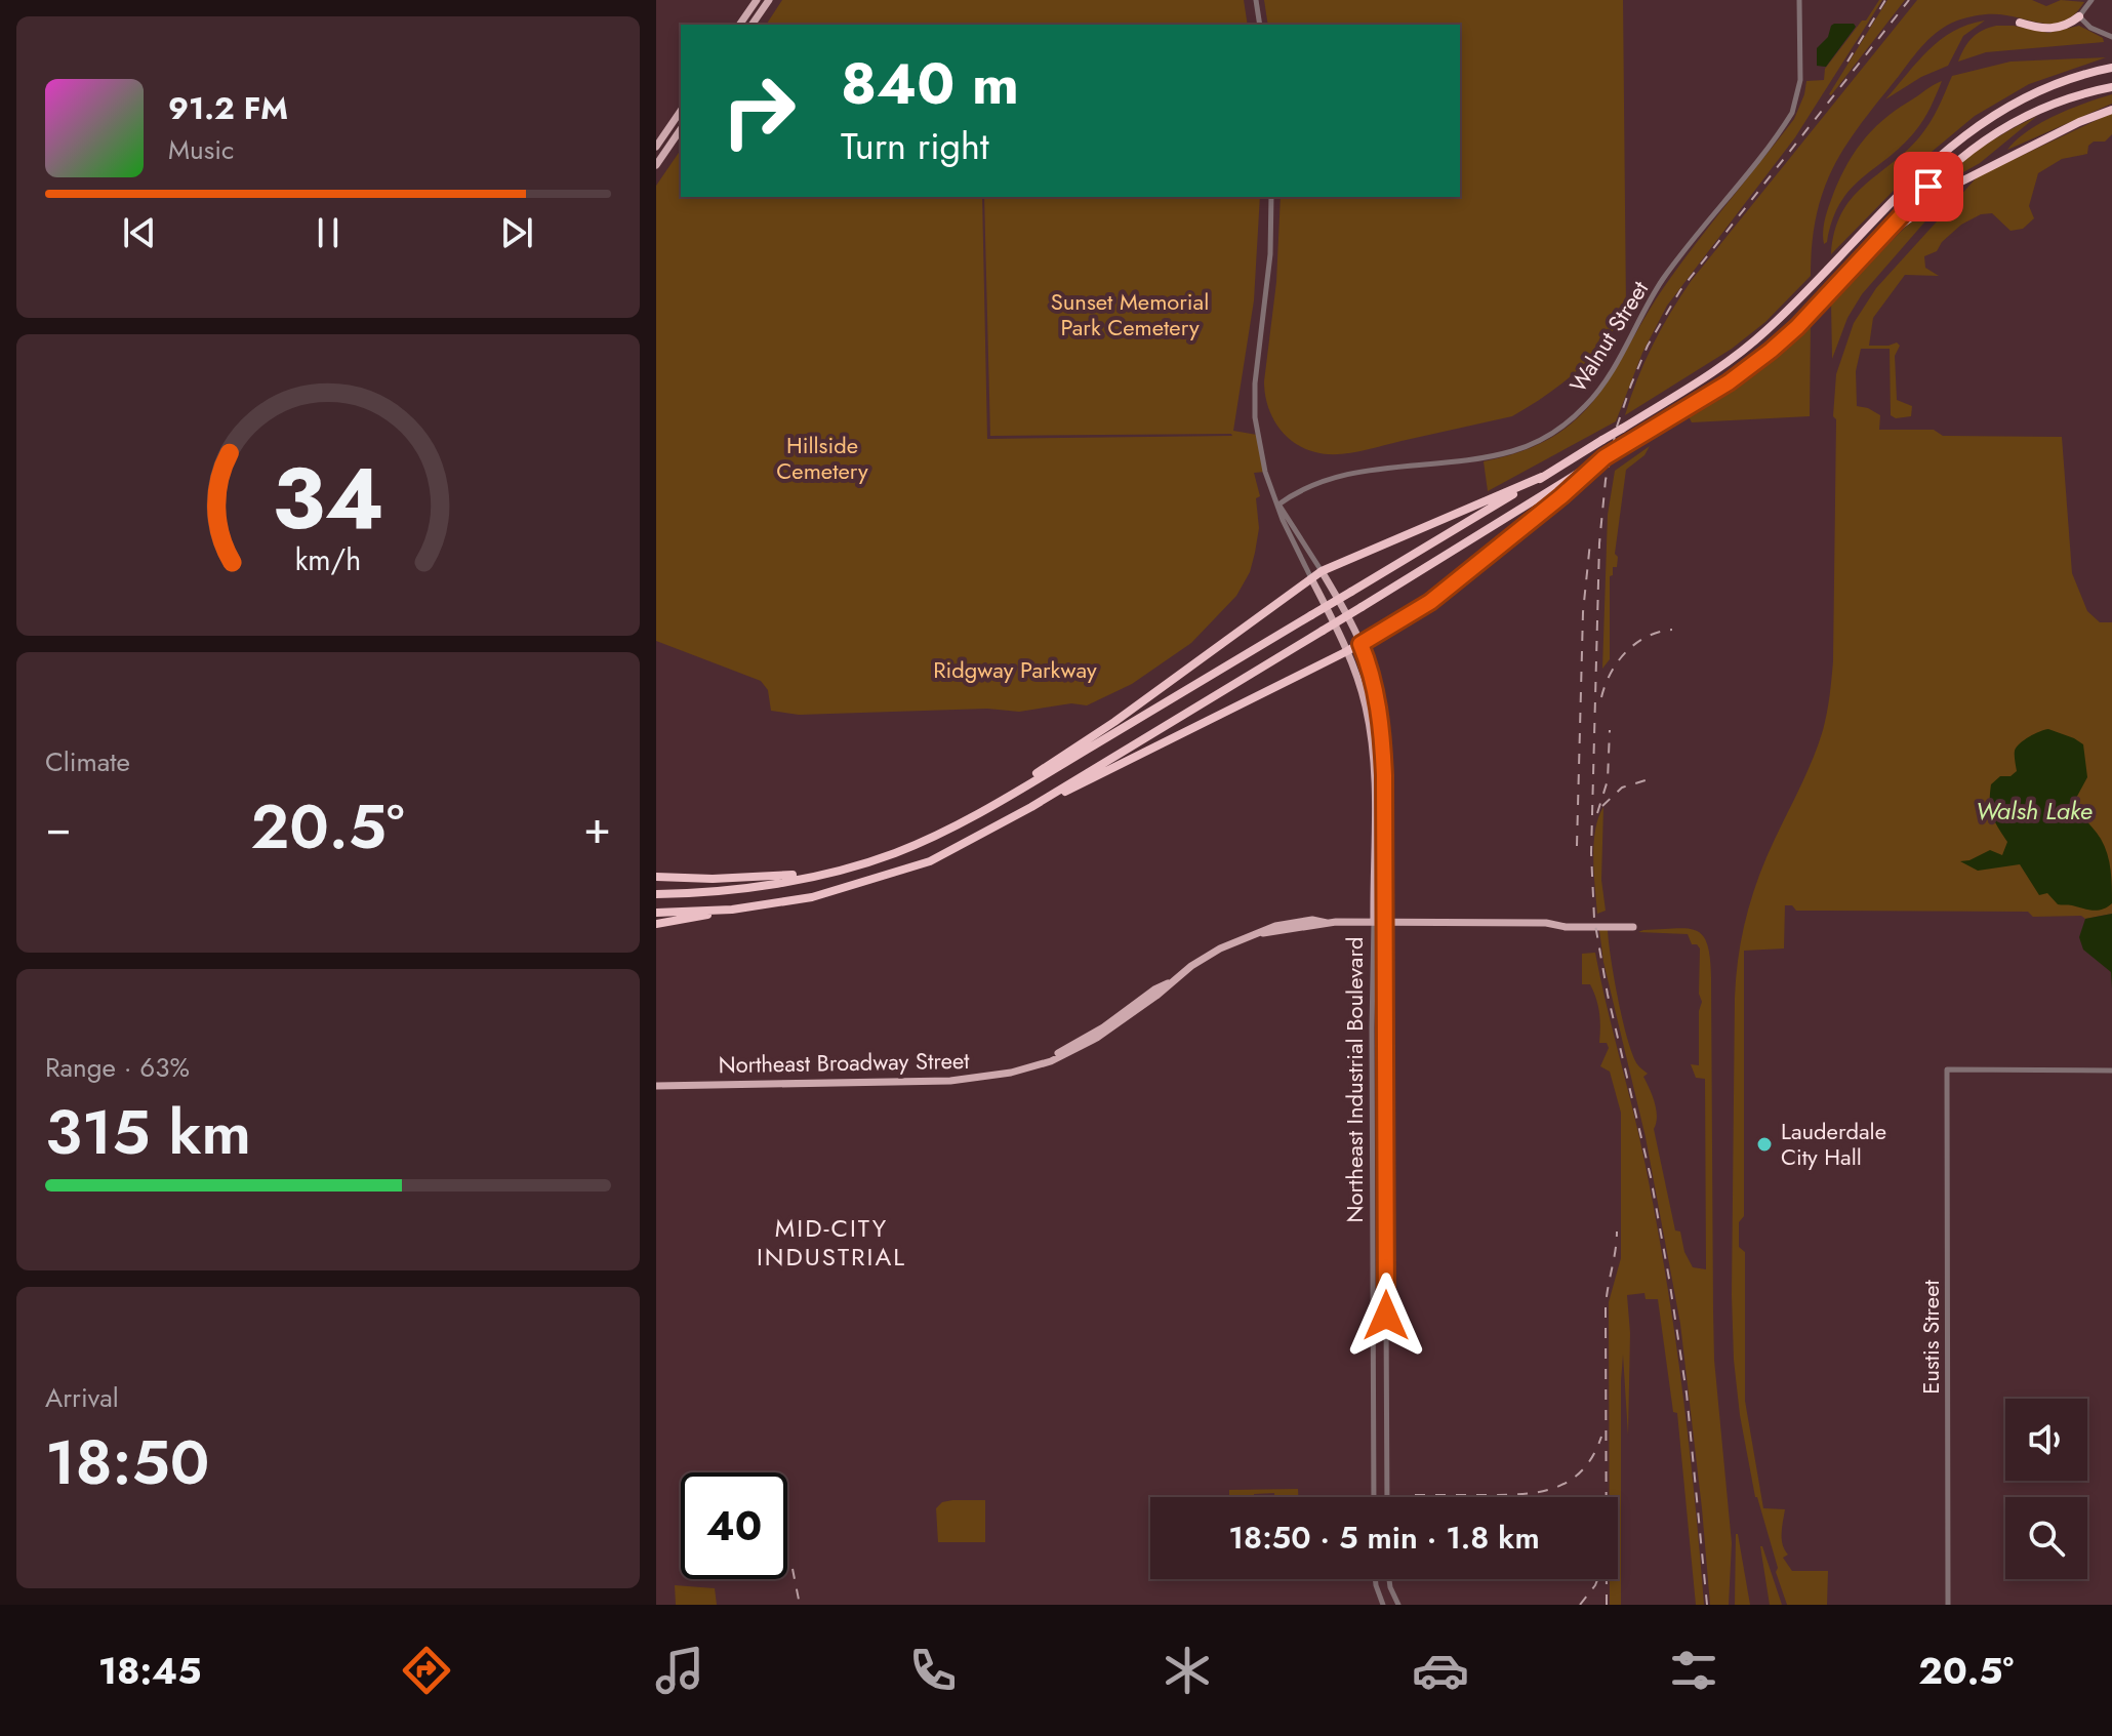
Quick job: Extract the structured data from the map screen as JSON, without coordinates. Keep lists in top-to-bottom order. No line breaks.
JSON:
{"streets":{"main road":["Northeast Broadway Street","Northeast Industrial Boulevard"],"street":["Walnut Street","Eustis Street"]},"crossings":[["Northeast Broadway Street","Northeast Industrial Boulevard"]],"districts":["MID-CITY INDUSTRIAL"],"water":["Walsh Lake"],"parks":["Sunset Memorial Park Cemetery","Hillside Cemetery","Ridgway Parkway"],"places":["Lauderdale City Hall"],"page":{"turn":["840 m","Turn right"],"song":["91.2 FM","Music"],"tile":["Climate",["Range · 63%","315 km"],["Arrival","18:50"]],"heat":["−","20.5°","+"],"limit":"40","trip":"18:50 · 5 min · 1.8 km","tabs":["18:45","20.5°"],"gauge":["34","km/h"]}}
